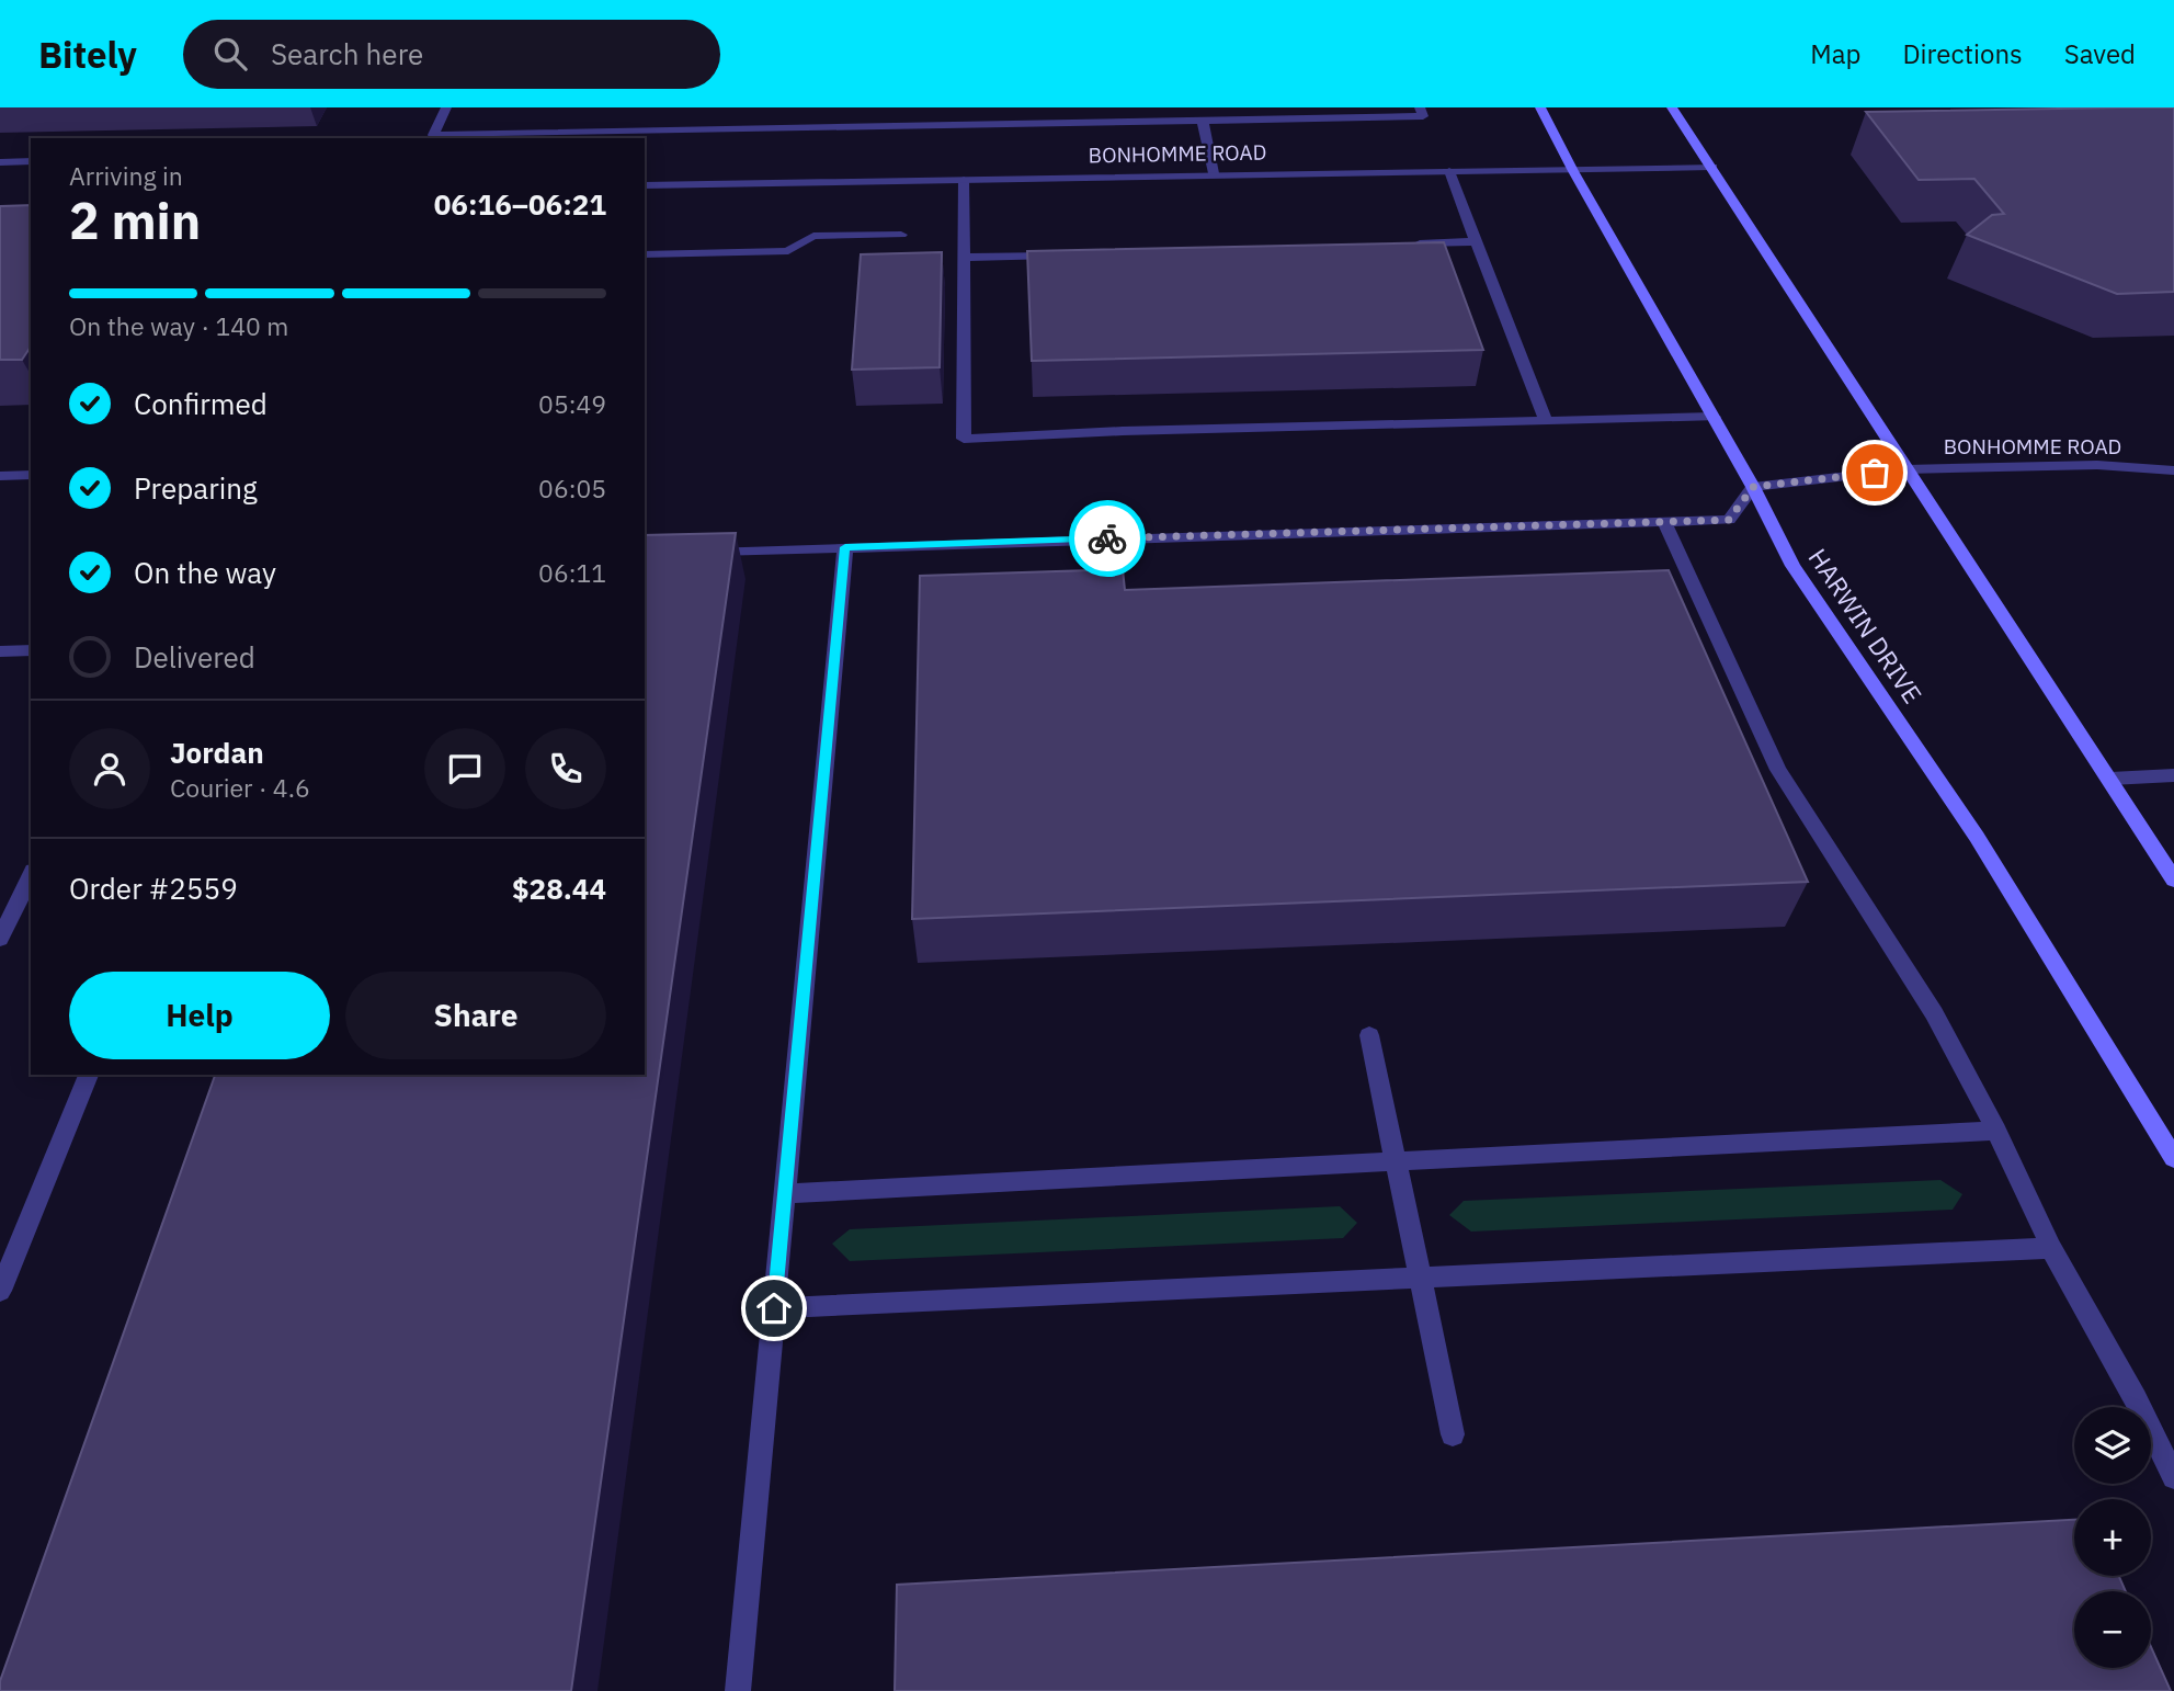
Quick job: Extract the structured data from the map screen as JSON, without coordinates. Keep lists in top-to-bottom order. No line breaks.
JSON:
{"streets":{"main road":["HARWIN DRIVE"],"street":["BONHOMME ROAD"]},"crossings":[["BONHOMME ROAD","HARWIN DRIVE"]],"page":{"header":"Bitely","search":"Search here","nav":["Map","Directions","Saved"],"heading":["2 min","Arriving in","06:16–06:21"],"panel":["Jordan","Courier · 4.6","Order #2559","$28.44"],"bar":"On the way · 140 m","list":[["Confirmed","05:49"],["Preparing","06:05"],["On the way","06:11"],"Delivered"],"buttons":["Help","Share"],"map_buttons":["+","−"]}}
